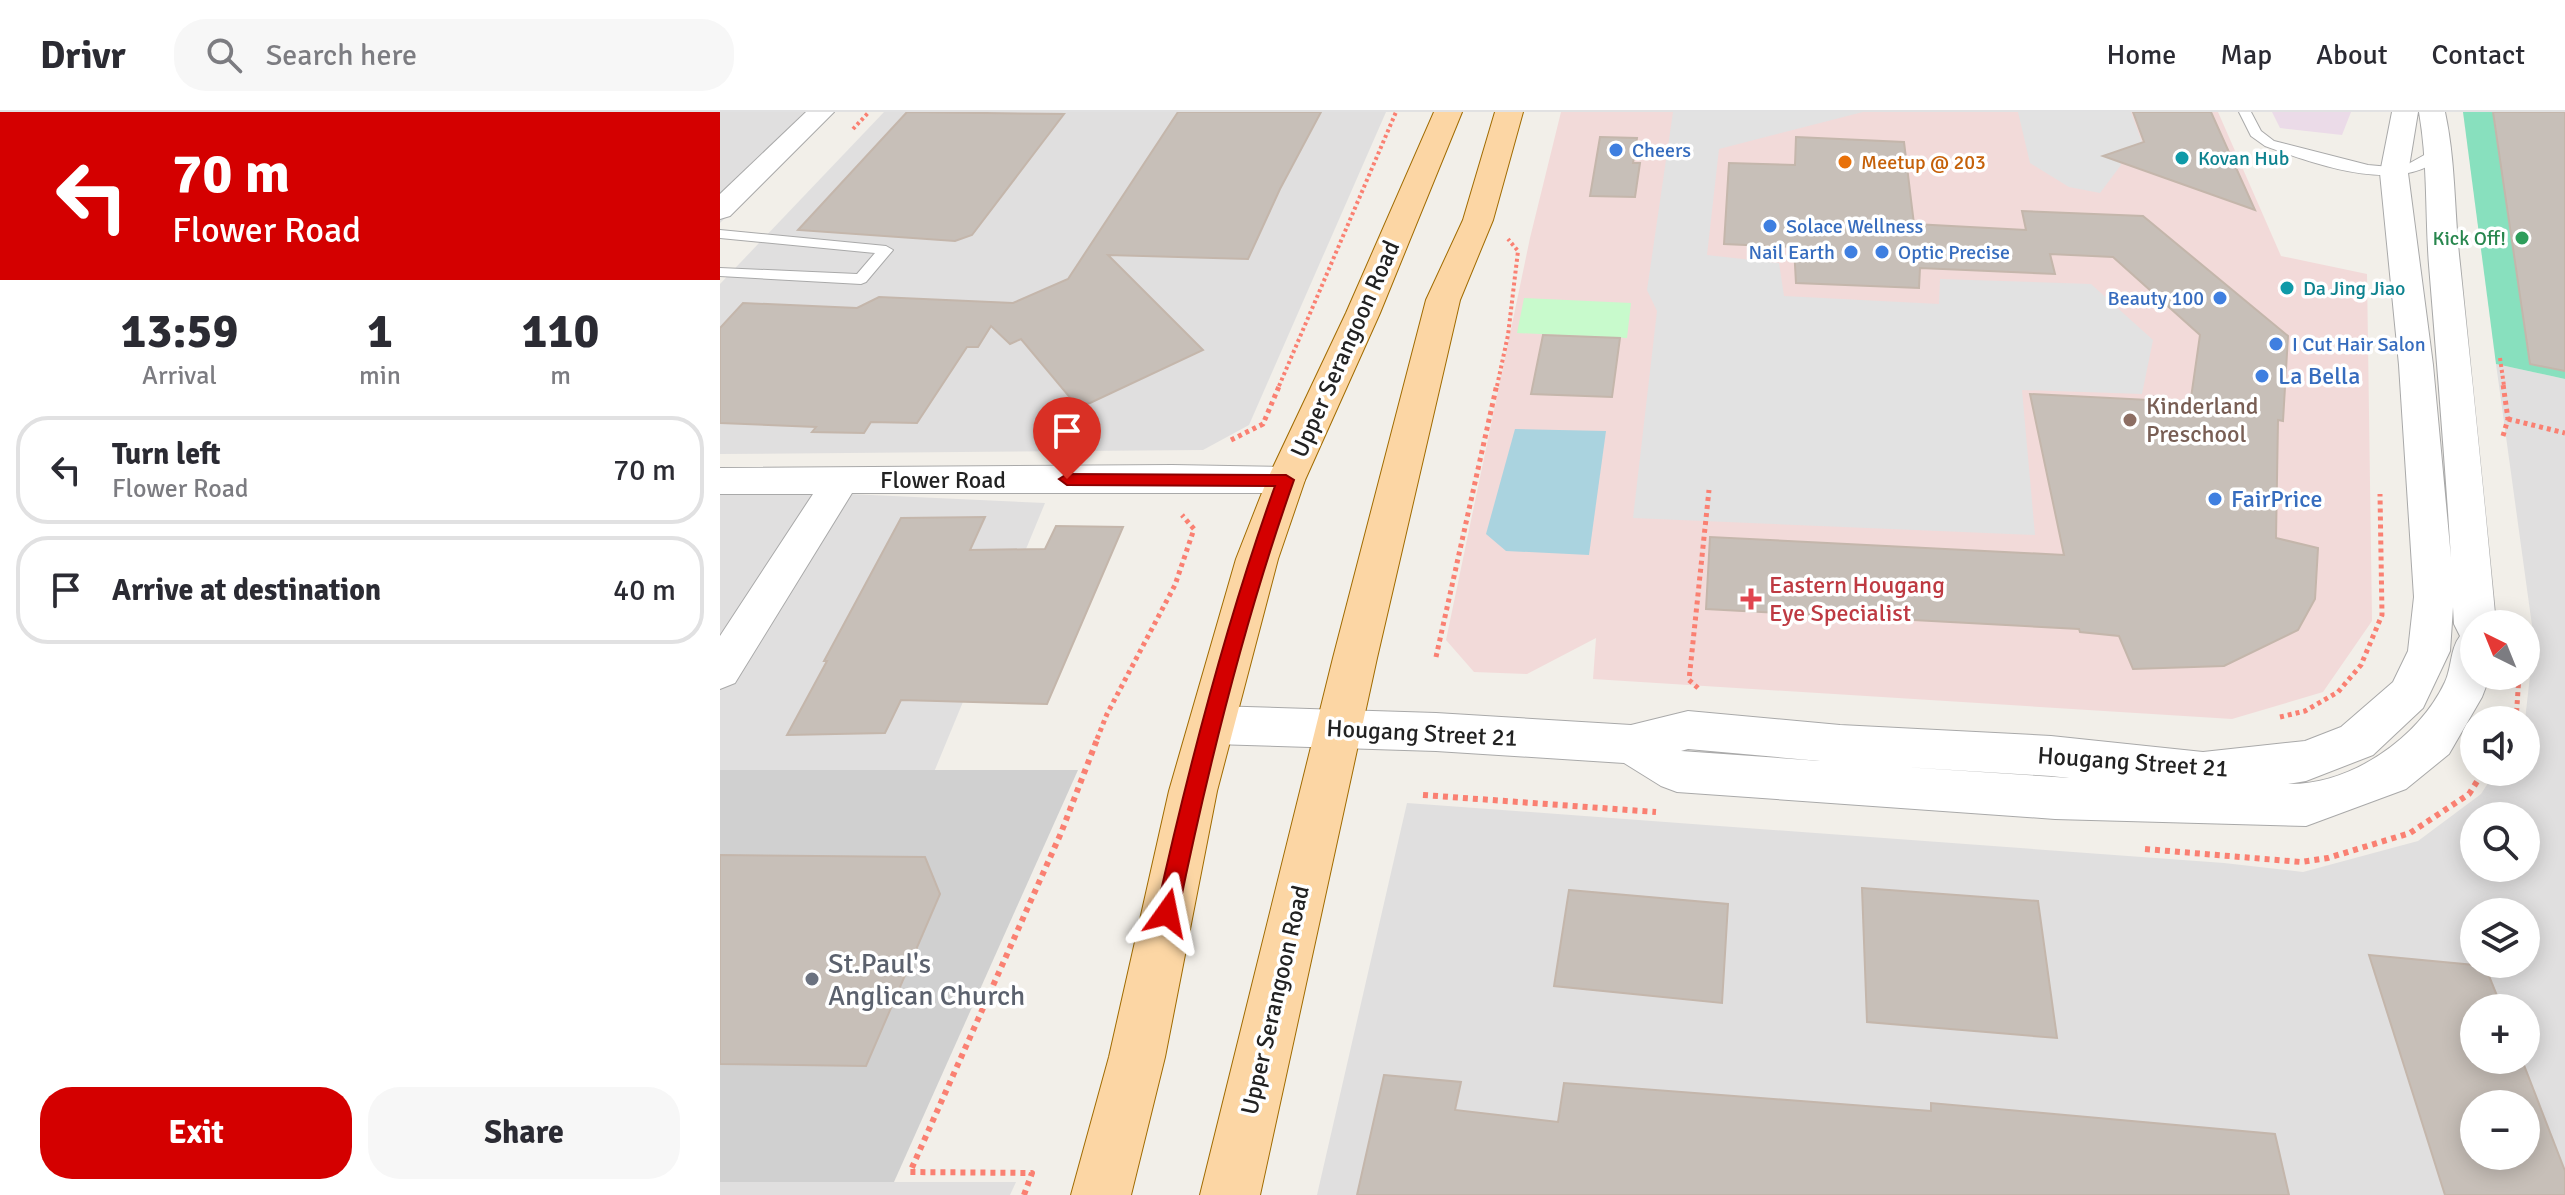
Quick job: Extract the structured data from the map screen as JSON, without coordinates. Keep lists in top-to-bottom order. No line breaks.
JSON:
{"streets":{"main road":["Upper Serangoon Road"],"street":["Flower Road","Hougang Street 21"]},"crossings":[["Upper Serangoon Road","Flower Road"],["Upper Serangoon Road","Hougang Street 21"]],"places":{"other":["Cheers","Kovan Hub","Meetup @ 203","Solace Wellness","Kick Off!","Nail Earth","Optic Precise","Da Jing Jiao","Beauty 100","I Cut Hair Salon","La Bella","Kinderland Preschool","FairPrice","St.Paul's Anglican Church"],"health":["Eastern Hougang Eye Specialist"]},"north":"top left","page":{"header":"Drivr","search":"Search here","nav":["Home","Map","About","Contact"],"turn":["70 m","Flower Road"],"eta":["13:59","Arrival","1","min","110","m"],"list":[{"name":"Turn left","note":"Flower Road","value":"70 m"},{"name":"Arrive at destination","value":"40 m"}],"map_buttons":["+","−"],"buttons":["Exit","Share"]}}
